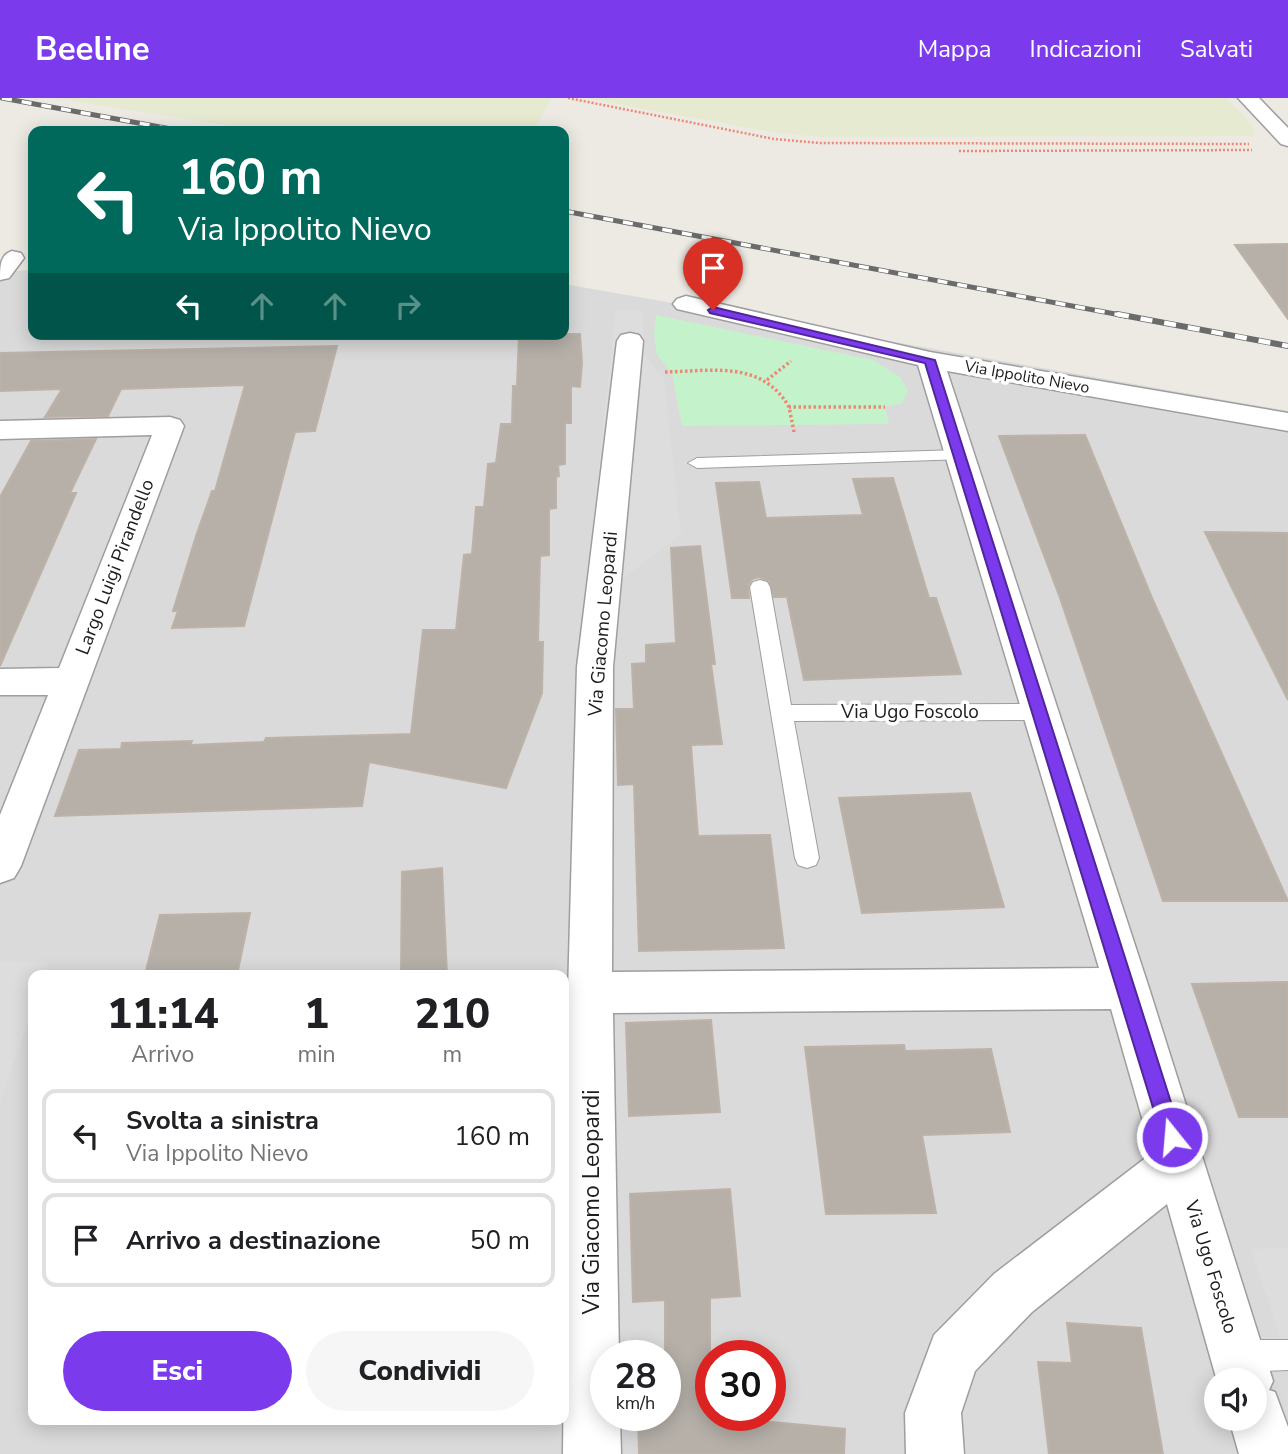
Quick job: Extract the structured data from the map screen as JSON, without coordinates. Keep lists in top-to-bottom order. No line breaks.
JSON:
{"streets":{"street":["Via Ippolito Nievo","Largo Luigi Pirandello","Via Giacomo Leopardi","Via Ugo Foscolo"]},"crossings":[["Via Ippolito Nievo","Via Ugo Foscolo"]],"page":{"header":"Beeline","nav":["Mappa","Indicazioni","Salvati"],"turn":["160 m","Via Ippolito Nievo"],"eta":["11:14","Arrivo","1","min","210","m"],"list":[{"name":"Svolta a sinistra","note":"Via Ippolito Nievo","value":"160 m"},{"name":"Arrivo a destinazione","value":"50 m"}],"buttons":["Esci","Condividi"],"speed":"28 km/h","limit":"30"}}
